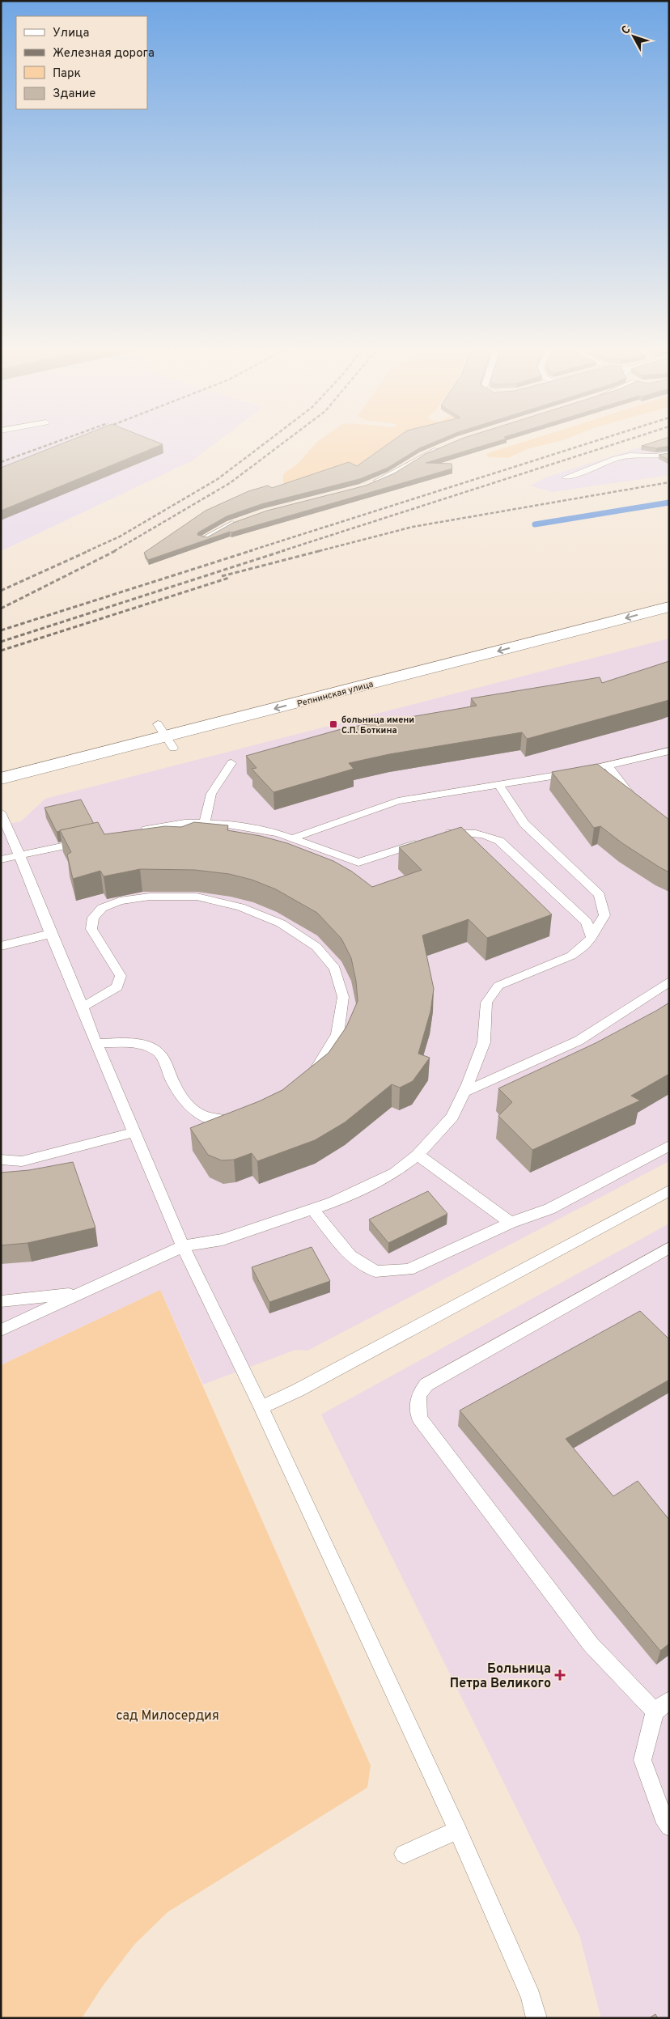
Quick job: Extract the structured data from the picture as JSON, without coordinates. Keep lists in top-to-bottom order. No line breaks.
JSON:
{"streets":{"street":["Репнинская улица"]},"parks":["сад Милосердия"],"places":{"transit":["больница имени С.П. Боткина"],"health":["Больница Петра Великого"]},"legend":["Улица","Железная дорога","Парк","Здание"],"north":"top left"}
